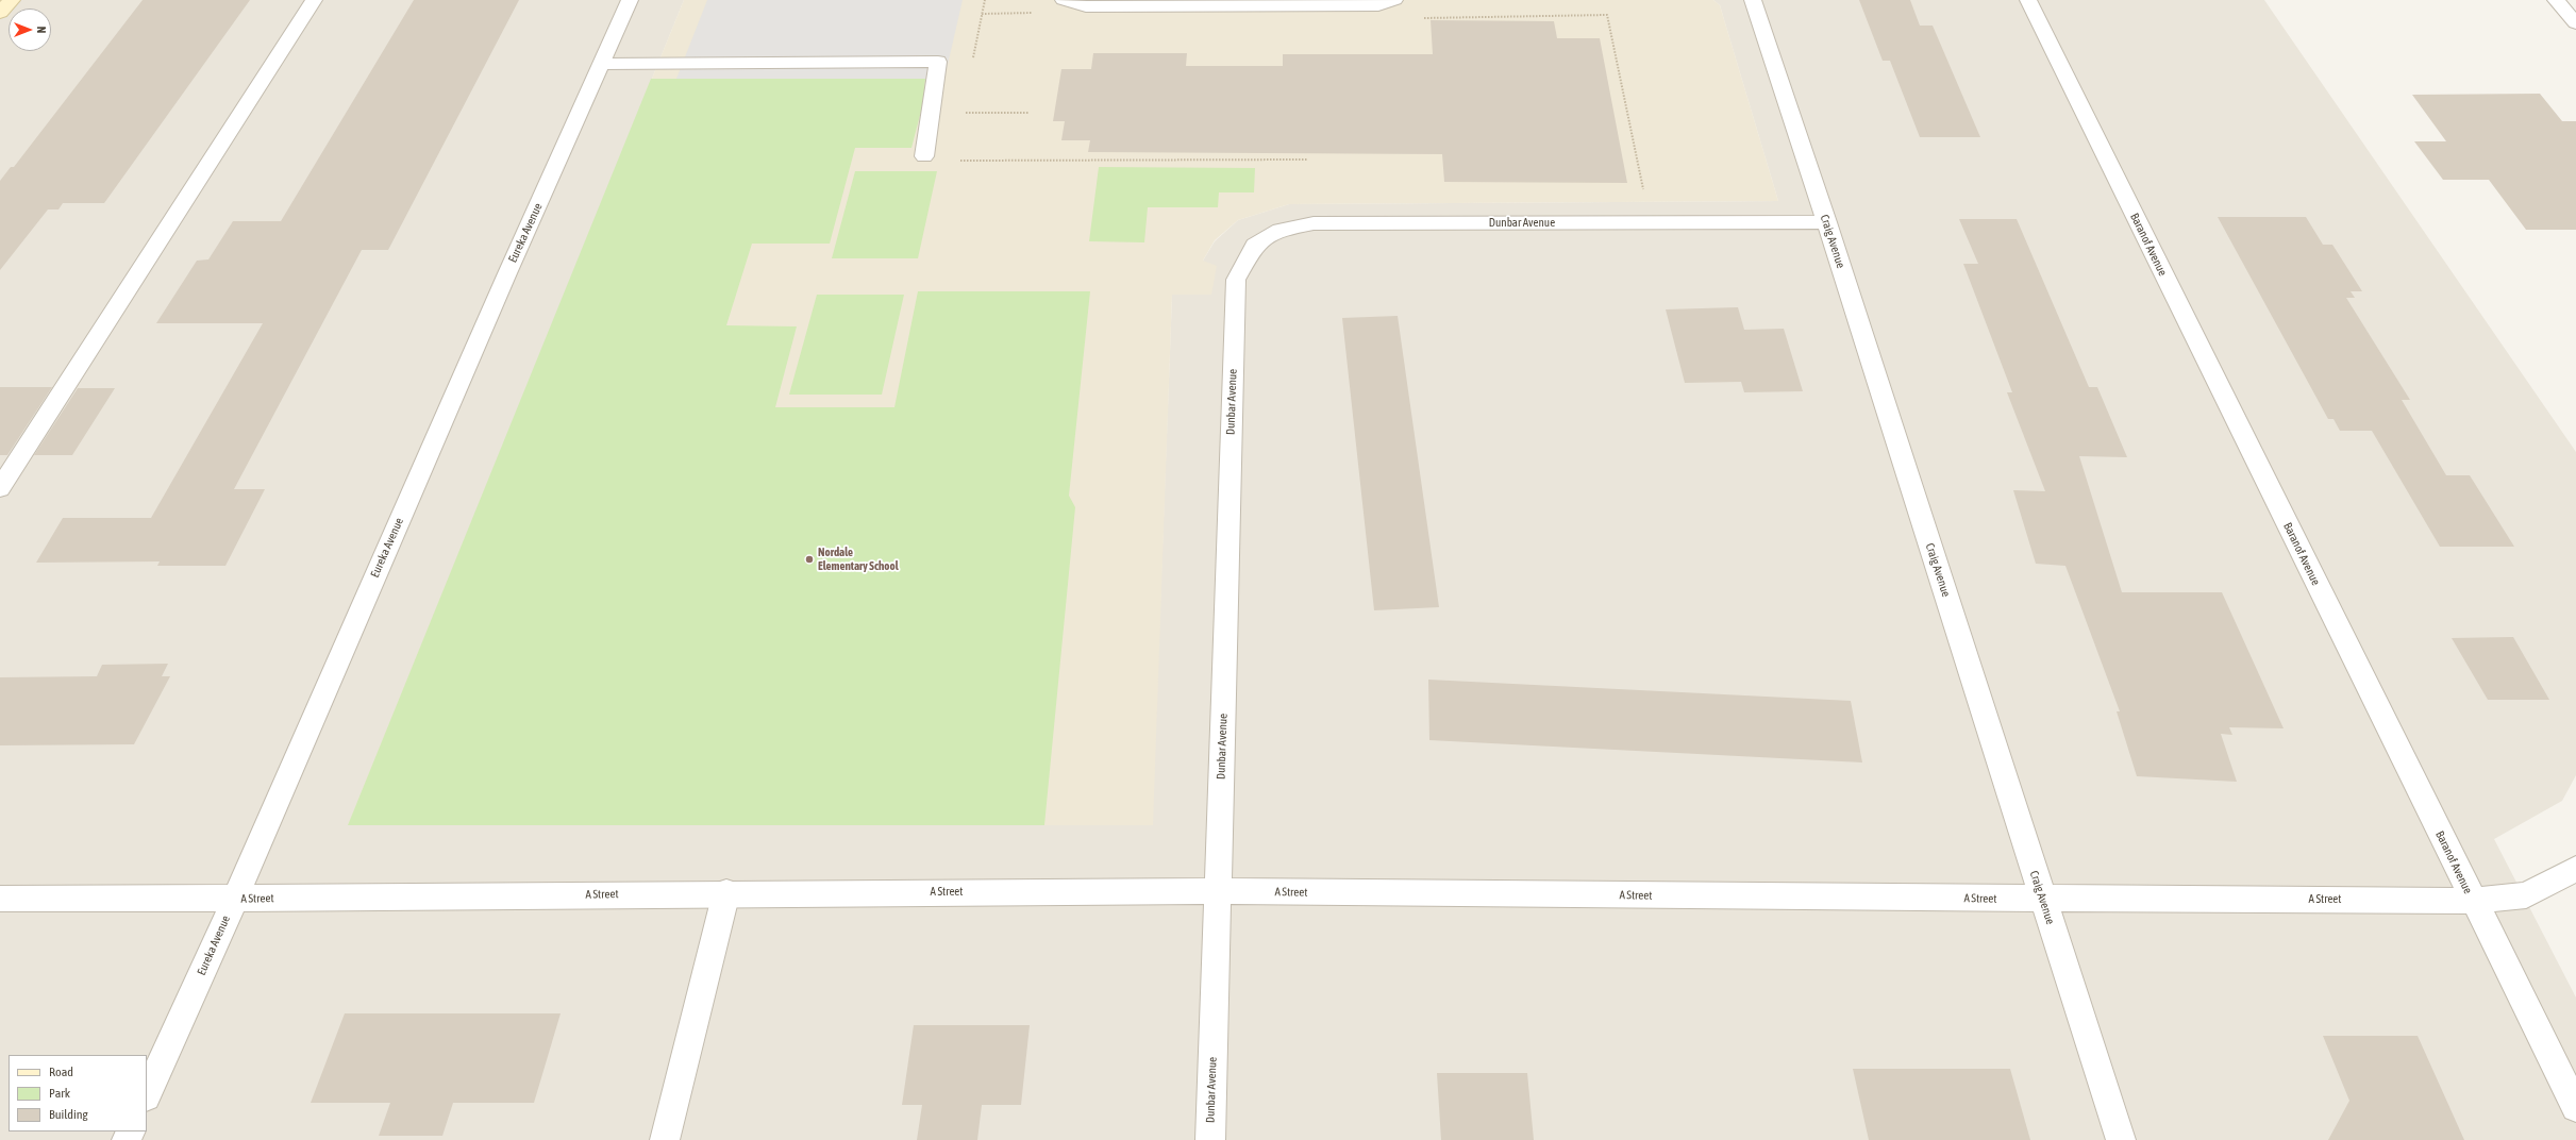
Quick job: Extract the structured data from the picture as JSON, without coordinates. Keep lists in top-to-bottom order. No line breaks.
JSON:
{"streets":{"street":["Dunbar Avenue","Eureka Avenue","Craig Avenue","Baranof Avenue","A Street"]},"crossings":[["Dunbar Avenue","Craig Avenue"],["Dunbar Avenue","A Street"],["Eureka Avenue","A Street"],["Craig Avenue","A Street"],["Baranof Avenue","A Street"]],"places":["Nordale Elementary School"],"legend":["Road","Park","Building"],"north":"right"}
